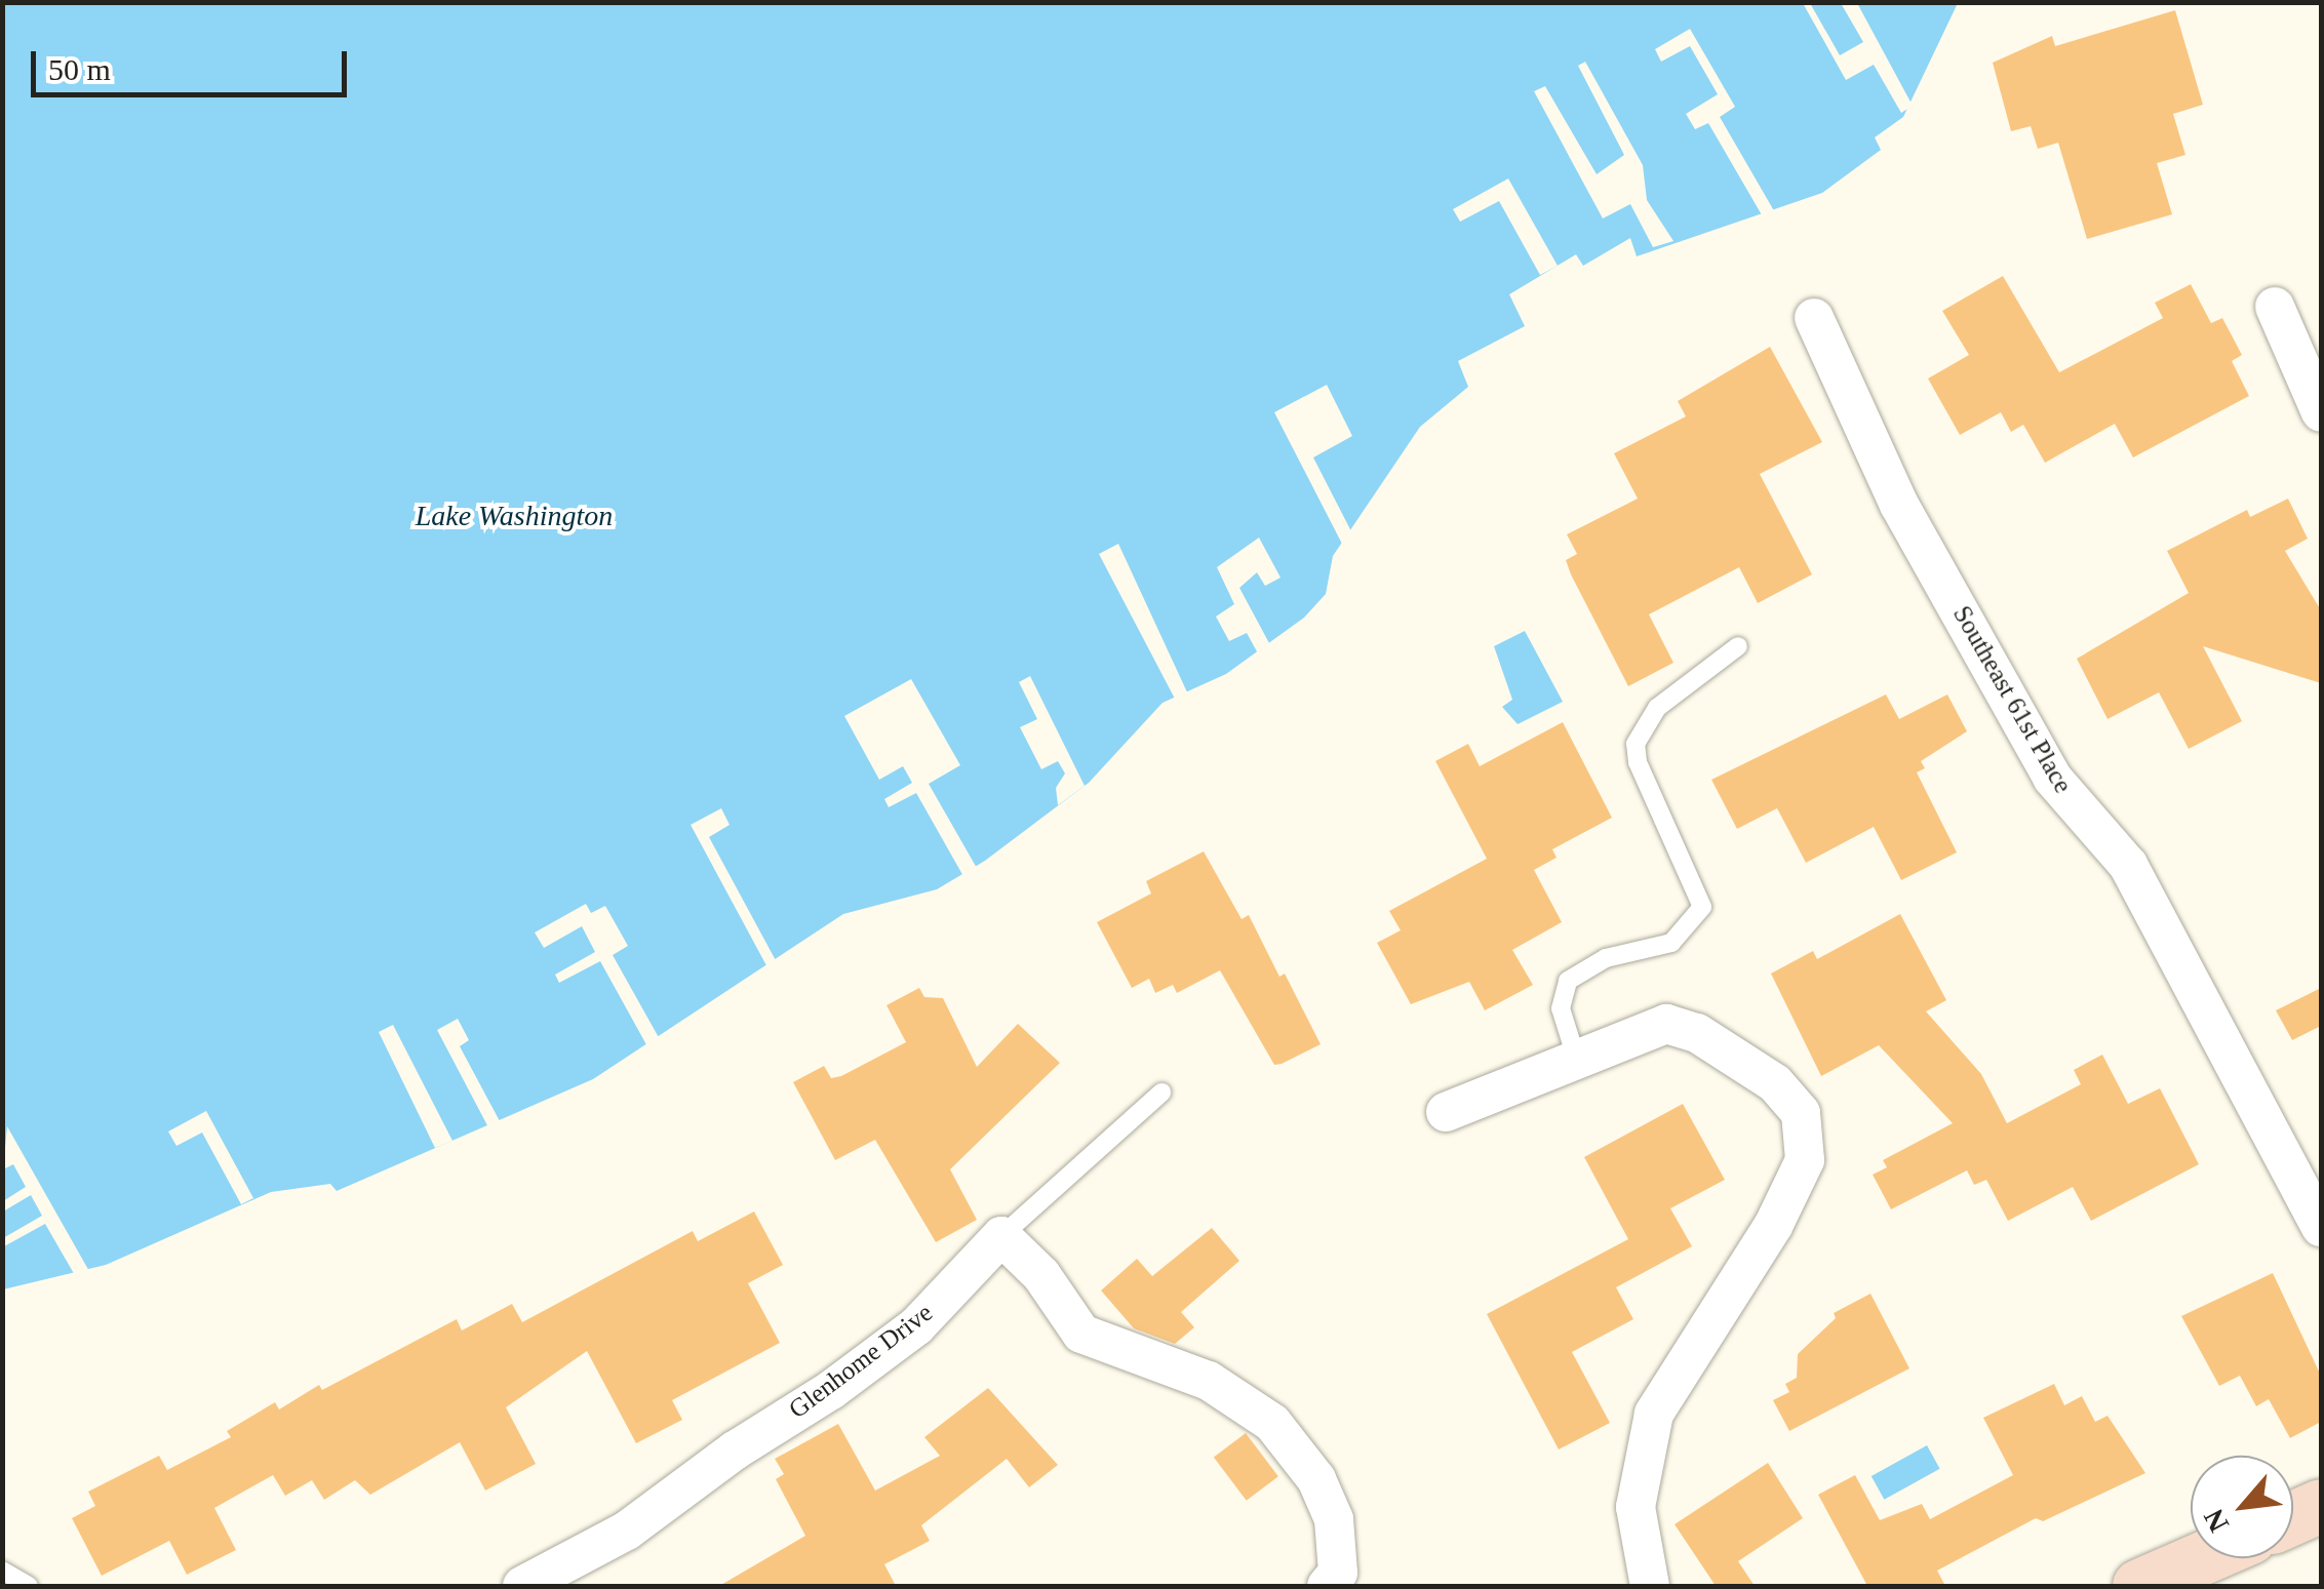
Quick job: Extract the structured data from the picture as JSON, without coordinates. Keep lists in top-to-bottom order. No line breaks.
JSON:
{"streets":{"street":["Southeast 61st Place","Glenhome Drive"]},"water":["Lake Washington"],"scale_bar":"50 m","north":"bottom left"}
